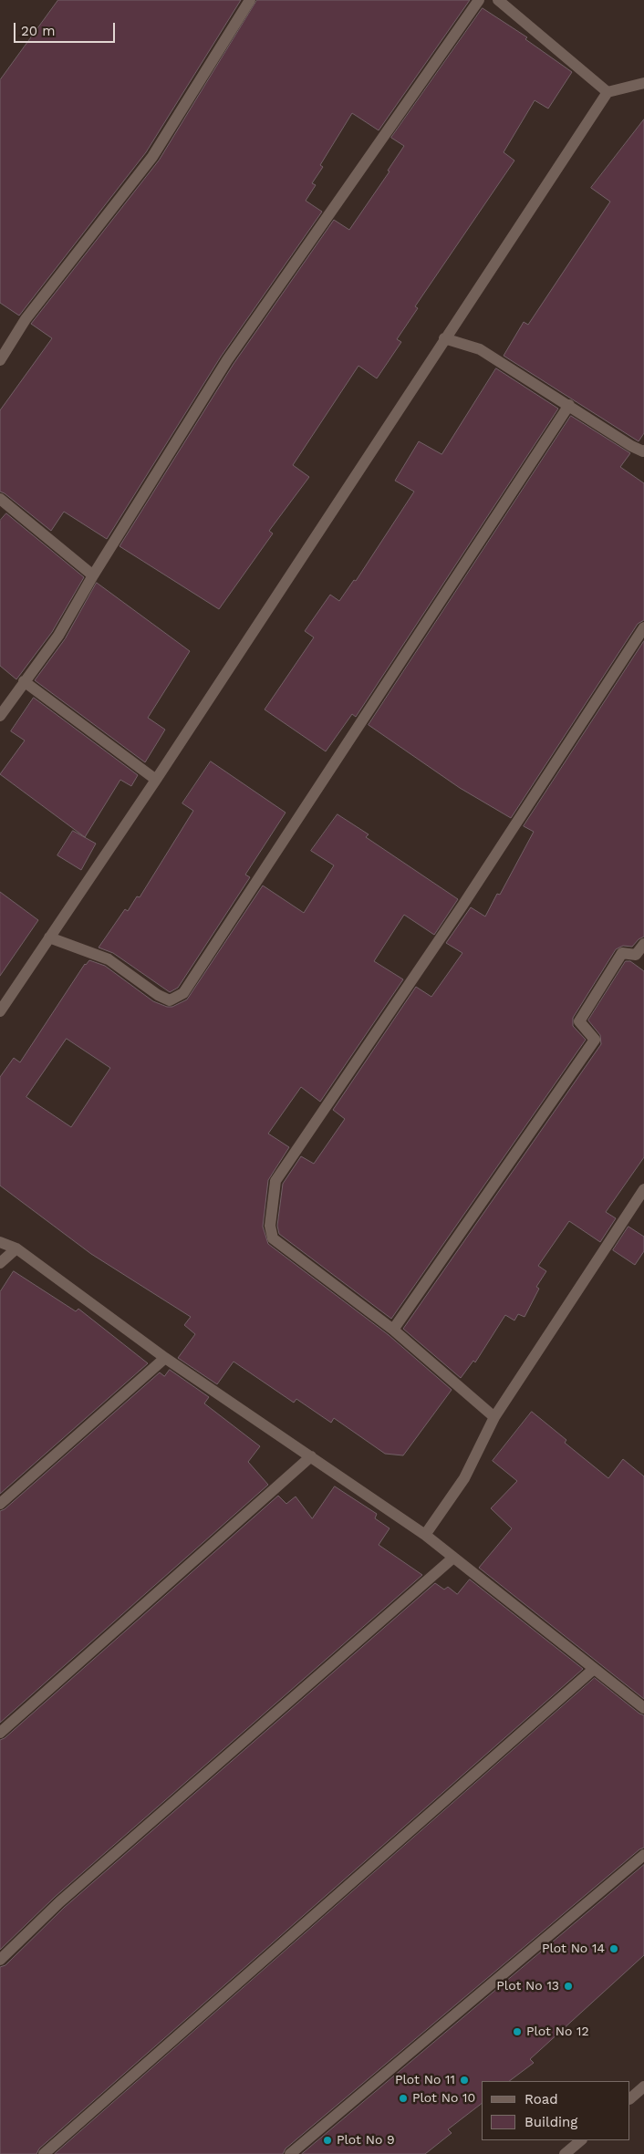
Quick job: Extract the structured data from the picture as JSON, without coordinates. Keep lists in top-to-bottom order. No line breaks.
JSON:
{"places":["Plot No 14","Plot No 13","Plot No 12","Plot No 11","Plot No 10","Plot No 9"],"legend":["Road","Building"],"scale_bar":"20 m"}
